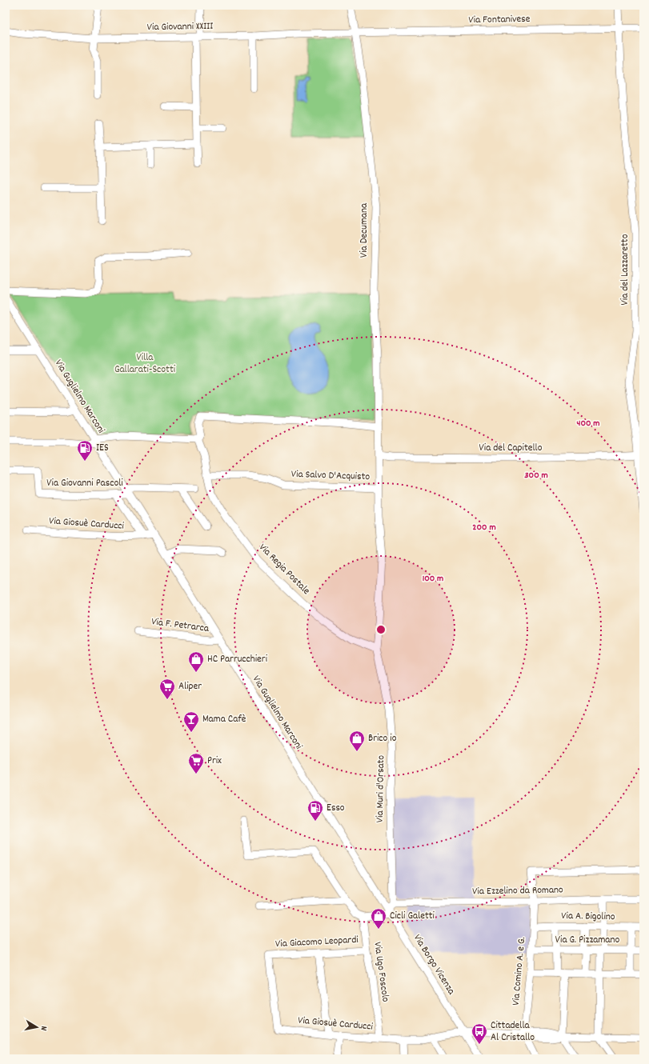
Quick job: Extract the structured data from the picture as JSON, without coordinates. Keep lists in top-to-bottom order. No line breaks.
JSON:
{"streets":{"street":["Via Fontanivese","Via Giovanni XXIII","Via Decumana","Via del Lazzaretto","Via Guglielmo Marconi","Via del Capitello","Via Salvo D'Acquisto","Via Giovanni Pascoli","Via Giosuè Carducci","Via Regia Postale","Via F. Petrarca","Via Muri d'Orsato","Via Ezzelino da Romano","Via A. Bigolino","Via G. Pizzamano","Via Giacomo Leopardi","Via Borgo Vicenza","Via Comino A. e G.","Via Ugo Foscolo"]},"crossings":[["Via Fontanivese","Via Giovanni XXIII"],["Via Fontanivese","Via Decumana"],["Via Fontanivese","Via del Lazzaretto"],["Via Giovanni XXIII","Via Decumana"],["Via Decumana","Via del Capitello"],["Via Decumana","Via Salvo D'Acquisto"],["Via Decumana","Via Regia Postale"],["Via Decumana","Via Muri d'Orsato"],["Via del Lazzaretto","Via del Capitello"],["Via Guglielmo Marconi","Via Giovanni Pascoli"],["Via Guglielmo Marconi","Via Giosuè Carducci"],["Via Guglielmo Marconi","Via F. Petrarca"],["Via Guglielmo Marconi","Via Borgo Vicenza"],["Via Salvo D'Acquisto","Via Regia Postale"],["Via Salvo D'Acquisto","Via Muri d'Orsato"],["Via Giovanni Pascoli","Via Giosuè Carducci"],["Via Giosuè Carducci","Via Giacomo Leopardi"],["Via Giosuè Carducci","Via Borgo Vicenza"],["Via Giosuè Carducci","Via Comino A. e G."],["Via Giosuè Carducci","Via Ugo Foscolo"],["Via Regia Postale","Via Muri d'Orsato"],["Via Muri d'Orsato","Via Ezzelino da Romano"],["Via Ezzelino da Romano","Via Comino A. e G."],["Via A. Bigolino","Via Comino A. e G."],["Via G. Pizzamano","Via Comino A. e G."],["Via Giacomo Leopardi","Via Ugo Foscolo"]],"parks":["Villa Gallarati-Scotti"],"places":{"fuel station":["IES","Esso"],"shop":["HC Parrucchieri","Brico io","Cicli Galetti"],"supermarket":["Aliper","Prix"],"bar":["Mama Cafè"],"bus stop":["Cittadella Al Cristallo"]},"north":"right","rings":["400 m","300 m","200 m","100 m"]}
